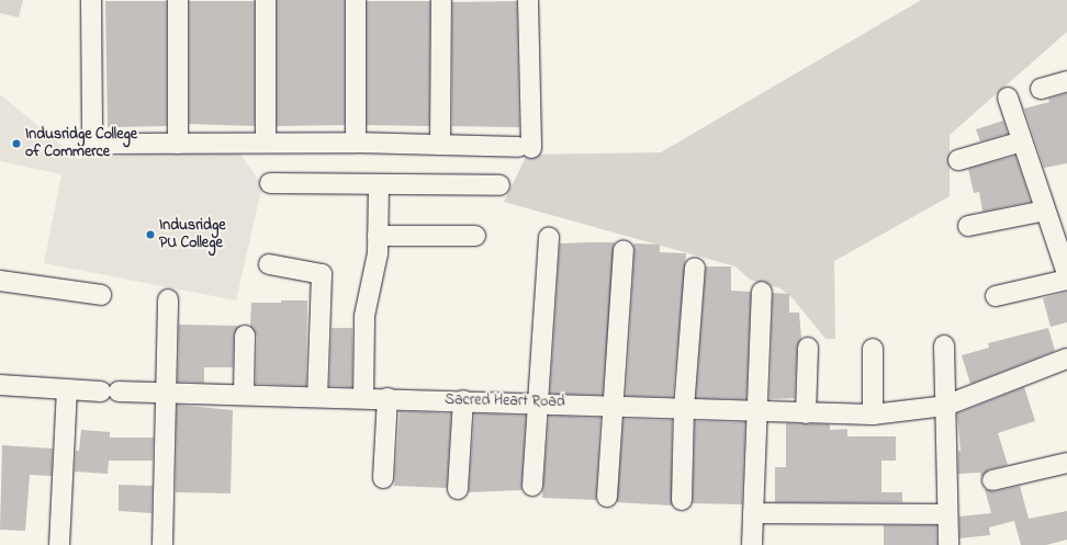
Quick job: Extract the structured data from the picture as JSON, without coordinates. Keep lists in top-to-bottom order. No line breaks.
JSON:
{"streets":{"street":["Sacred Heart Road"]},"places":["Indusridge College of Commerce","Indusridge PU College"]}
